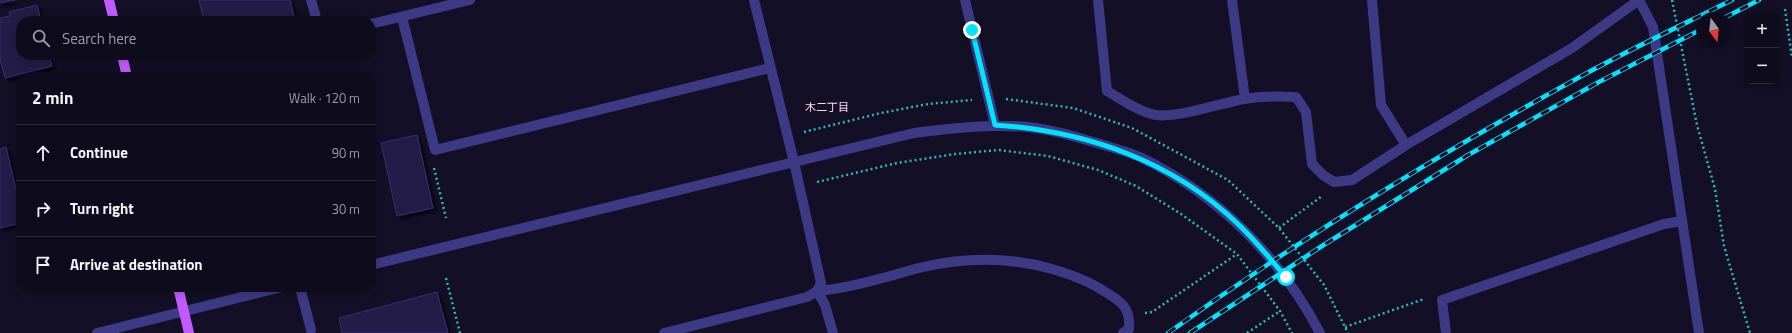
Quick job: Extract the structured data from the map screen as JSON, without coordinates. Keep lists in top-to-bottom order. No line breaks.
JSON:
{"districts":["木二丁目"],"north":"bottom","page":{"map_buttons":["+","−"],"search":"Search here","heading":["2 min","Walk · 120 m"],"list":[["Continue","90 m"],["Turn right","30 m"],"Arrive at destination"]}}
